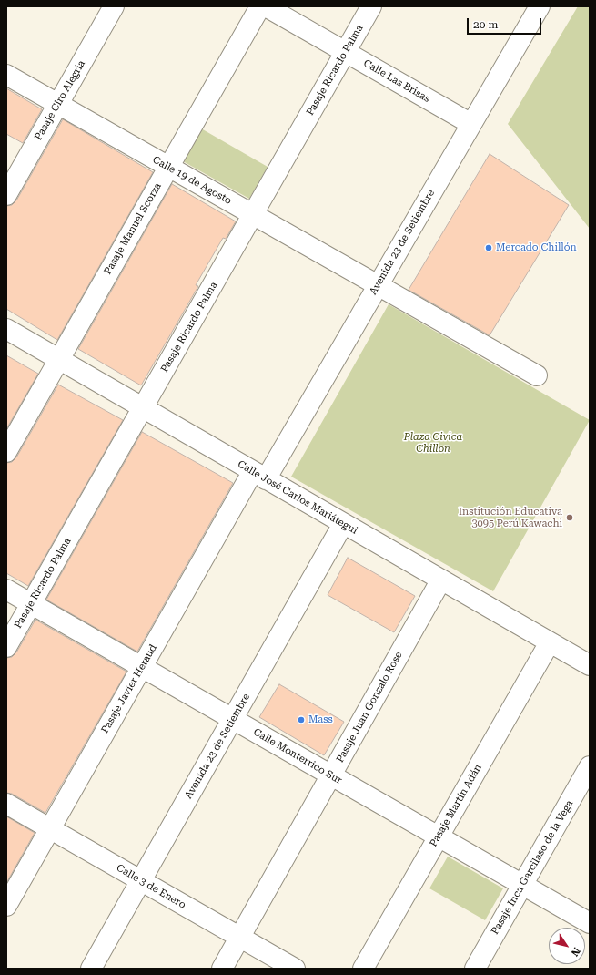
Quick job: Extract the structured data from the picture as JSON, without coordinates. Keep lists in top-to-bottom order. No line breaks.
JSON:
{"streets":{"street":["Pasaje Ricardo Palma","Calle Las Brisas","Pasaje Ciro Alegria","Calle 19 de Agosto","Pasaje Manuel Scorza","Avenida 23 de Setiembre","Calle José Carlos Mariátegui","Pasaje Javier Heraud","Pasaje Juan Gonzalo Rose","Calle Monterrico Sur","Pasaje Martín Adán","Pasaje Inca Garcilaso de la Vega","Calle 3 de Enero"]},"crossings":[["Pasaje Ricardo Palma","Calle Las Brisas"],["Pasaje Ricardo Palma","Calle 19 de Agosto"],["Pasaje Ricardo Palma","Calle José Carlos Mariátegui"],["Pasaje Ricardo Palma","Calle Monterrico Sur"],["Calle Las Brisas","Avenida 23 de Setiembre"],["Pasaje Ciro Alegria","Calle 19 de Agosto"],["Calle 19 de Agosto","Pasaje Manuel Scorza"],["Calle 19 de Agosto","Avenida 23 de Setiembre"],["Pasaje Manuel Scorza","Calle José Carlos Mariátegui"],["Avenida 23 de Setiembre","Calle José Carlos Mariátegui"],["Avenida 23 de Setiembre","Pasaje Javier Heraud"],["Avenida 23 de Setiembre","Calle Monterrico Sur"],["Avenida 23 de Setiembre","Calle 3 de Enero"],["Calle José Carlos Mariátegui","Pasaje Javier Heraud"],["Calle José Carlos Mariátegui","Pasaje Juan Gonzalo Rose"],["Calle José Carlos Mariátegui","Pasaje Martín Adán"],["Pasaje Javier Heraud","Calle Monterrico Sur"],["Pasaje Javier Heraud","Calle 3 de Enero"],["Pasaje Juan Gonzalo Rose","Calle Monterrico Sur"],["Pasaje Juan Gonzalo Rose","Calle 3 de Enero"],["Calle Monterrico Sur","Pasaje Martín Adán"],["Calle Monterrico Sur","Pasaje Inca Garcilaso de la Vega"]],"parks":["Plaza Civica Chillon"],"places":["Mercado Chillón","Institución Educativa 3095 Perú Kawachi","Mass"],"scale_bar":"20 m","north":"bottom right"}
